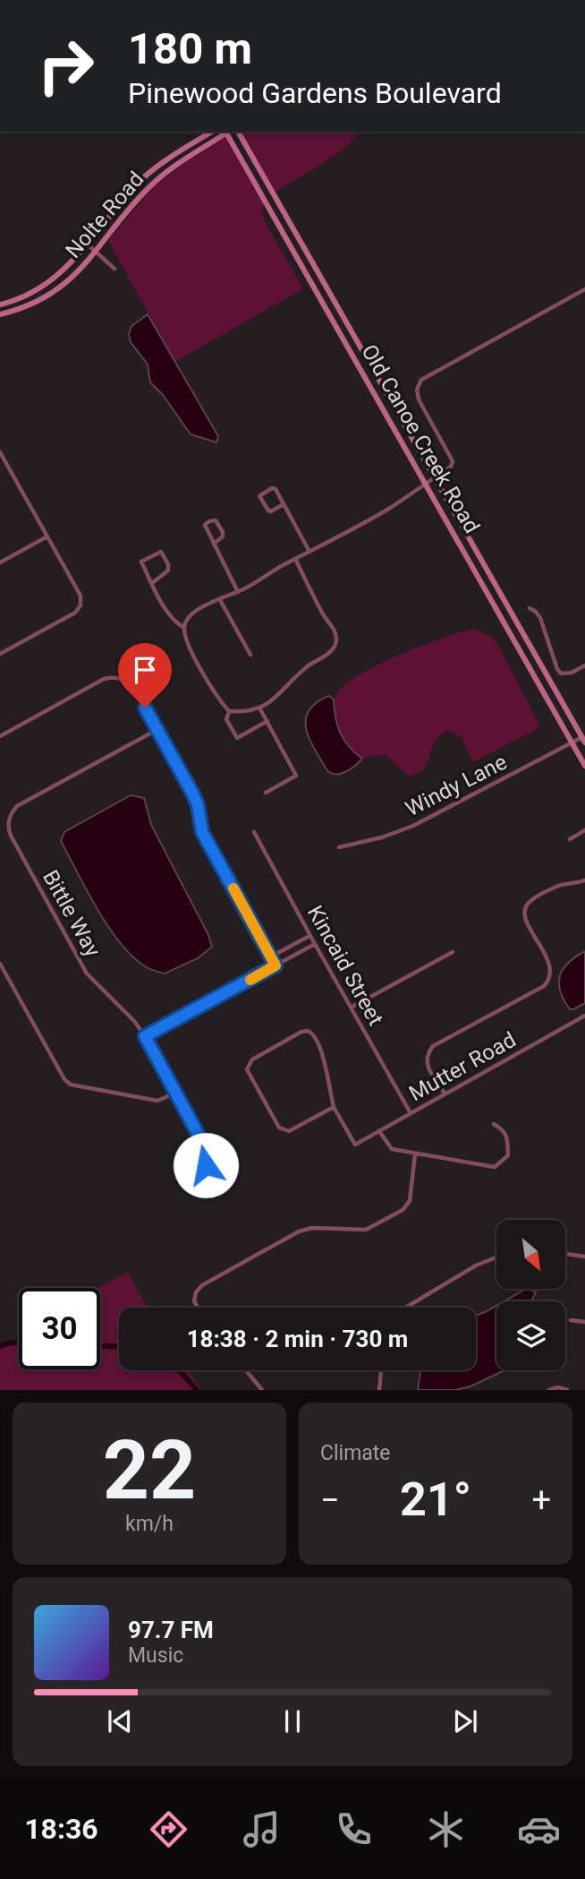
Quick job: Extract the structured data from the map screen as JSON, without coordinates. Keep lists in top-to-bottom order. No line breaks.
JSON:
{"streets":{"main road":["Nolte Road","Old Canoe Creek Road"],"street":["Windy Lane","Bittle Way","Kincaid Street","Mutter Road"]},"crossings":[["Old Canoe Creek Road","Windy Lane"],["Kincaid Street","Mutter Road"]],"north":"bottom right","page":{"turn":["180 m","Pinewood Gardens Boulevard"],"limit":"30","trip":"18:38 · 2 min · 730 m","tile":[["22","km/h"],"Climate"],"heat":["−","21°","+"],"song":["97.7 FM","Music"],"tabs":"18:36"}}
